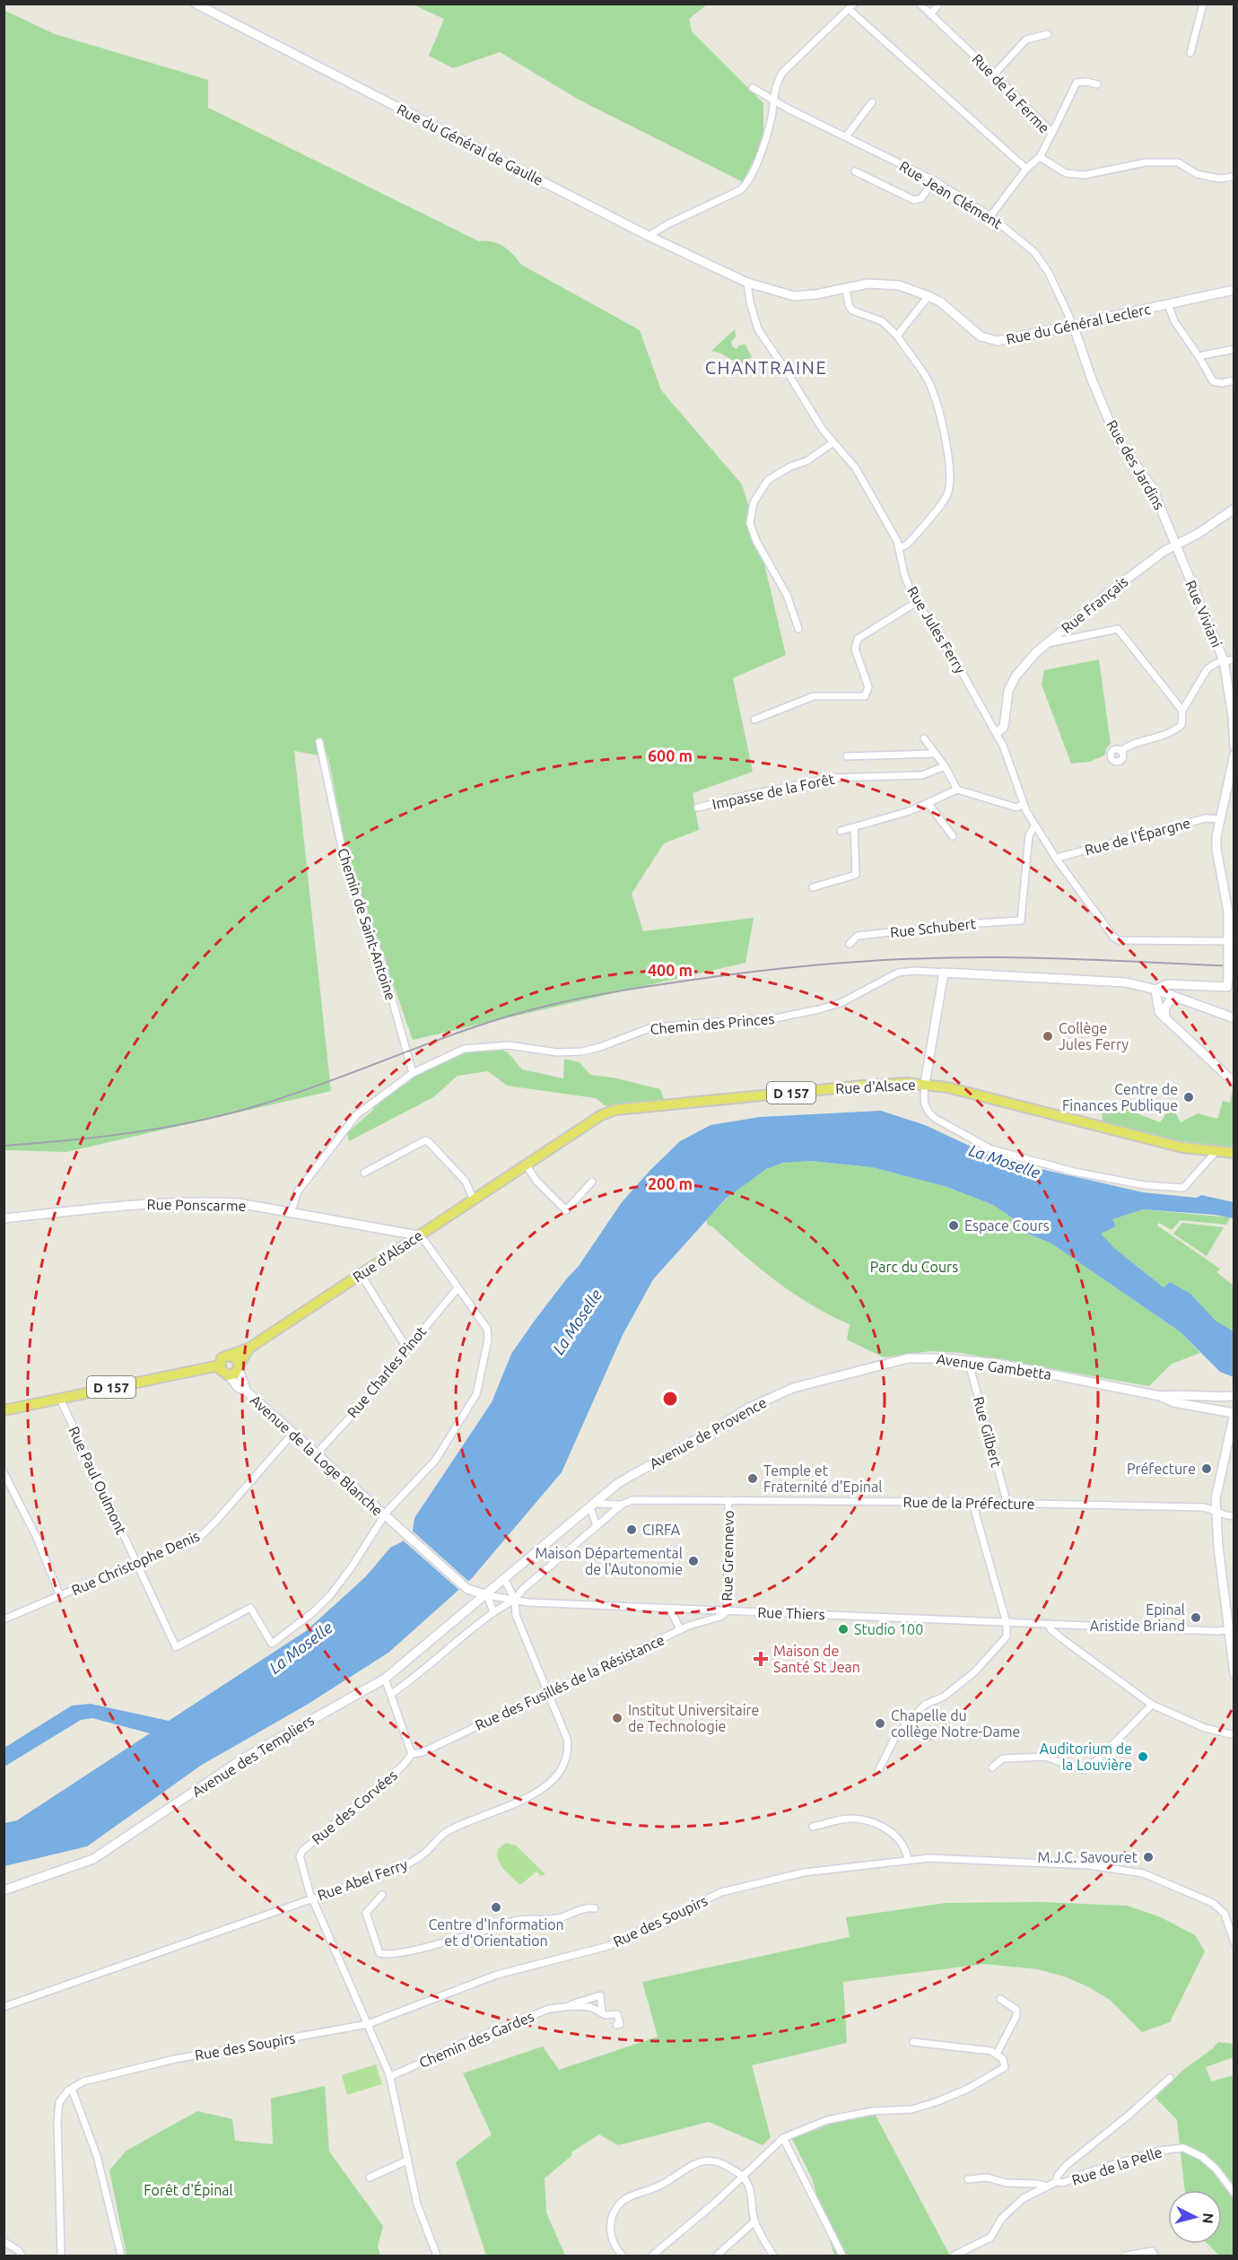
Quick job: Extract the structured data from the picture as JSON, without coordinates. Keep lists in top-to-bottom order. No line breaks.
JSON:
{"streets":{"main road":["Rue d'Alsace","D 157"],"street":["Rue de la Ferme","Rue du Général de Gaulle","Rue Jean Clément","Rue du Général Leclerc","Rue des Jardins","Rue Français","Rue Viviani","Rue Jules Ferry","Impasse de la Forêt","Rue de l'Épargne","Chemin de Saint-Antoine","Rue Schubert","Chemin des Princes","Rue Ponscarme","Avenue Gambetta","Rue Charles Pinot","Rue Gilbert","Avenue de Provence","Avenue de la Loge Blanche","Rue Paul Oulmont","Rue de la Préfecture","Rue Grennevo","Rue Christophe Denis","Rue Thiers","Rue des Fusillés de la Résistance","Avenue des Templiers","Rue des Corvées","Rue Abel Ferry","Rue des Soupirs","Chemin des Gardes","Rue de la Pelle"]},"crossings":[["Rue de la Ferme","Rue Jean Clément"],["Rue du Général de Gaulle","Rue du Général Leclerc"],["Rue du Général de Gaulle","Rue Jules Ferry"],["Rue Jean Clément","Rue du Général Leclerc"],["Rue Jean Clément","Rue des Jardins"],["Rue du Général Leclerc","Rue des Jardins"],["Rue du Général Leclerc","Rue Jules Ferry"],["Rue des Jardins","Rue Français"],["Rue des Jardins","Rue Viviani"],["Rue Français","Rue Viviani"],["Rue Français","Rue Jules Ferry"],["Rue Jules Ferry","Rue de l'Épargne"],["Chemin de Saint-Antoine","Chemin des Princes"],["Chemin des Princes","Rue Ponscarme"],["Rue d'Alsace","D 157"],["Rue d'Alsace","Rue Ponscarme"],["Rue d'Alsace","Avenue de la Loge Blanche"],["D 157","Avenue de la Loge Blanche"],["D 157","Rue Paul Oulmont"],["Avenue Gambetta","Rue Gilbert"],["Avenue Gambetta","Avenue de Provence"],["Rue Charles Pinot","Avenue de la Loge Blanche"],["Rue Gilbert","Rue de la Préfecture"],["Avenue de Provence","Rue de la Préfecture"],["Avenue de Provence","Avenue des Templiers"],["Avenue de la Loge Blanche","Rue Paul Oulmont"],["Avenue de la Loge Blanche","Rue Christophe Denis"],["Avenue de la Loge Blanche","Rue Thiers"],["Avenue de la Loge Blanche","Avenue des Templiers"],["Rue Paul Oulmont","Rue Christophe Denis"],["Rue de la Préfecture","Rue Grennevo"],["Rue de la Préfecture","Avenue des Templiers"],["Rue Grennevo","Rue Thiers"],["Rue Grennevo","Rue des Fusillés de la Résistance"],["Rue Thiers","Rue des Fusillés de la Résistance"],["Rue Thiers","Avenue des Templiers"],["Rue Thiers","Rue Abel Ferry"],["Rue des Fusillés de la Résistance","Rue des Corvées"],["Rue des Fusillés de la Résistance","Rue Abel Ferry"],["Rue des Corvées","Rue Abel Ferry"],["Rue des Corvées","Rue des Soupirs"],["Rue des Corvées","Chemin des Gardes"]],"districts":["CHANTRAINE"],"water":["La Moselle"],"parks":["Parc du Cours","Forêt d'Épinal"],"places":{"other":["Collège Jules Ferry","Centre de Finances Publique","Espace Cours","Préfecture","Temple et Fraternité d'Epinal","CIRFA","Maison Départemental de l'Autonomie","Epinal Aristide Briand","Studio 100","Institut Universitaire de Technologie","Chapelle du collège Notre-Dame","Auditorium de la Louvière","M.J.C. Savouret","Centre d'Information et d'Orientation"],"health":["Maison de Santé St Jean"]},"north":"right","rings":["600 m","400 m","200 m"]}
